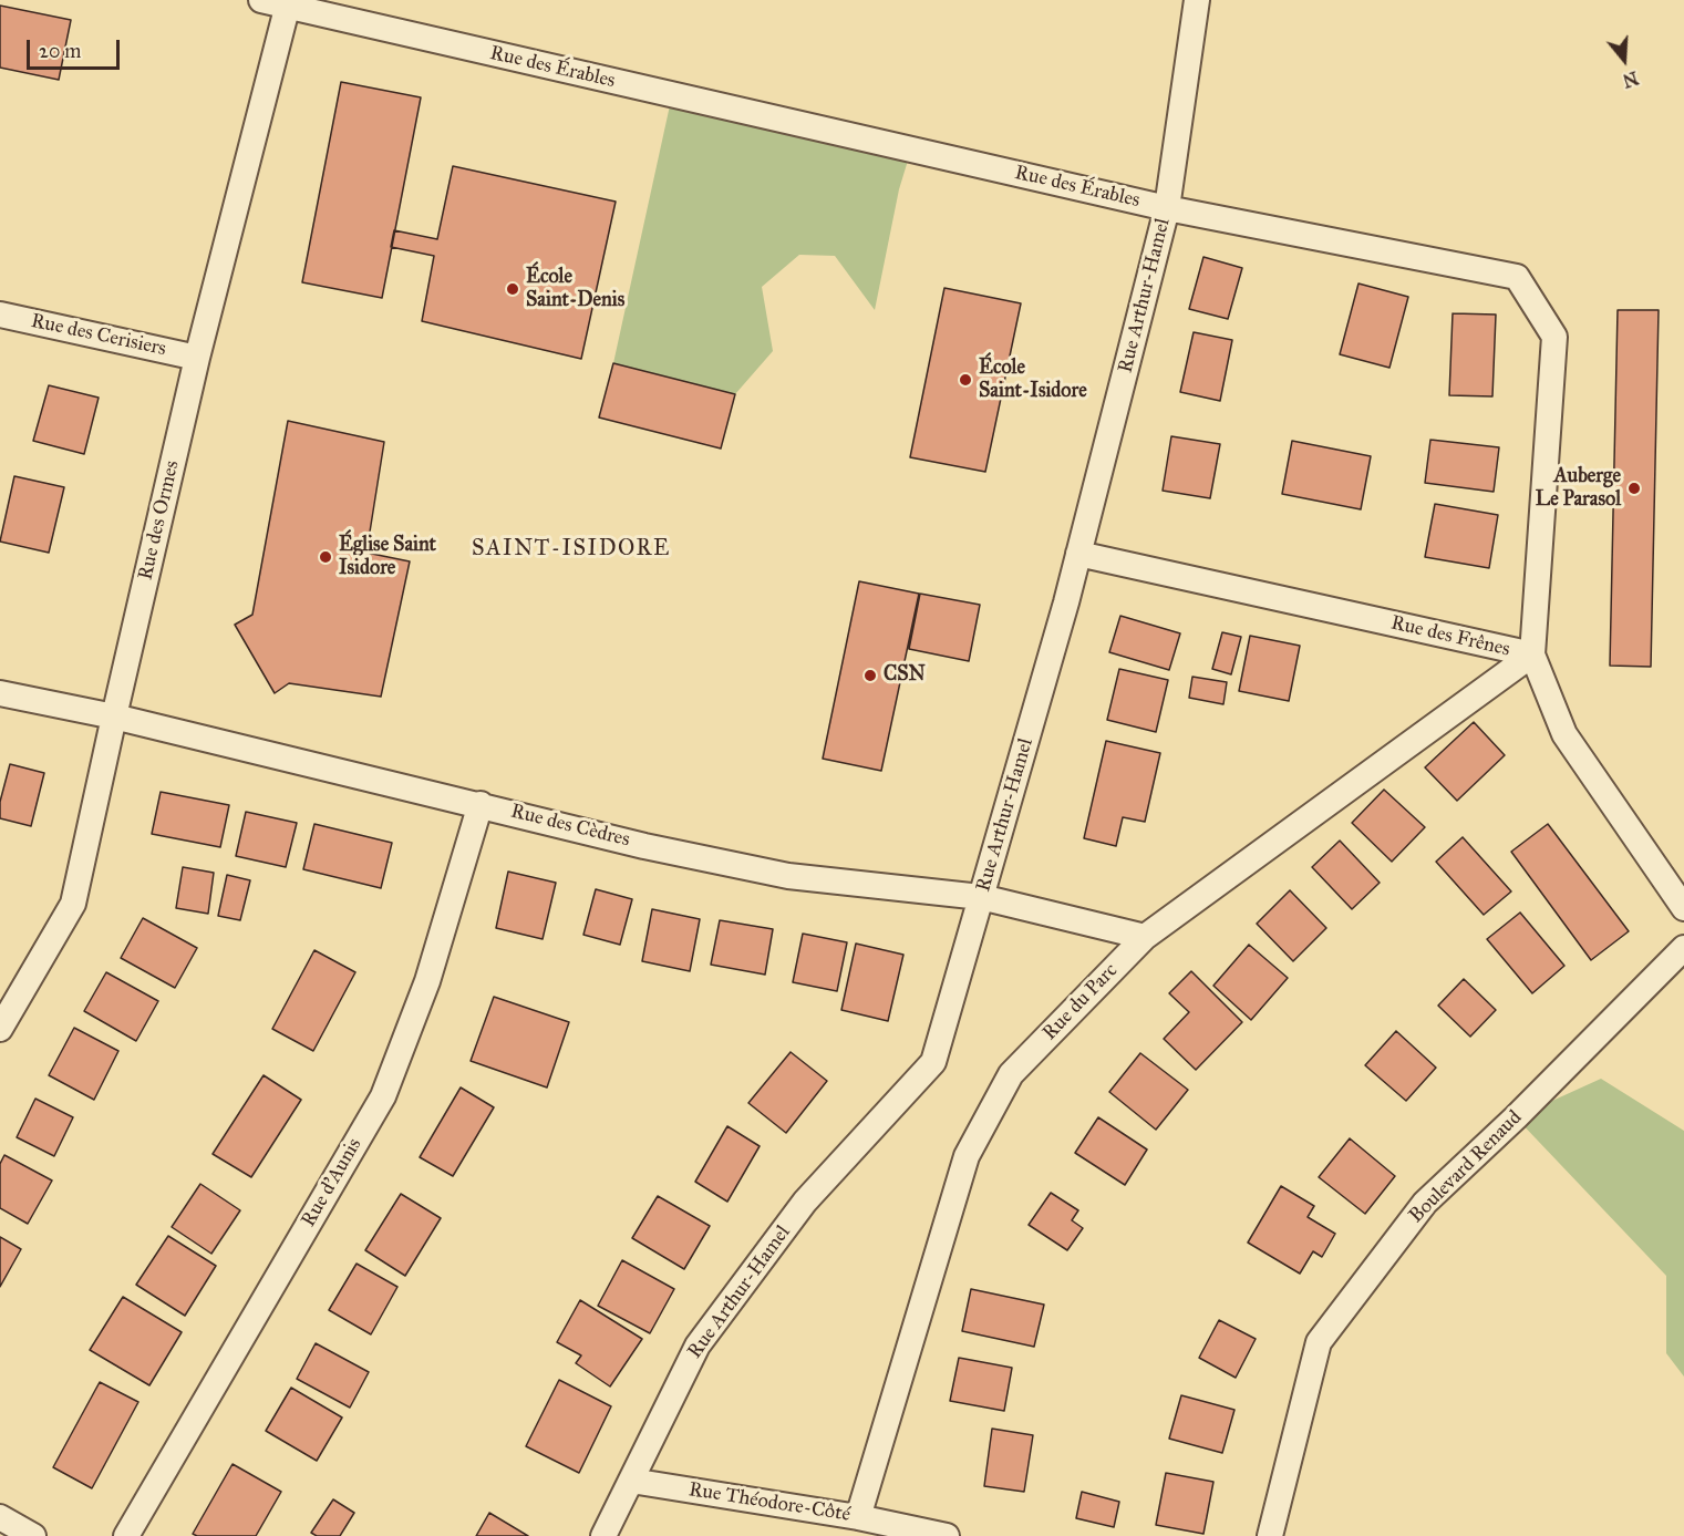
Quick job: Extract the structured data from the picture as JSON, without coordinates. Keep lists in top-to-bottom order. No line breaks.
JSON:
{"streets":{"street":["Rue des Érables","Rue Arthur-Hamel","Rue des Cerisiers","Rue des Ormes","Rue des Frênes","Rue des Cèdres","Rue du Parc","Boulevard Renaud","Rue d'Aunis","Rue Théodore-Côté"]},"crossings":[["Rue des Érables","Rue Arthur-Hamel"],["Rue des Érables","Rue des Ormes"],["Rue des Érables","Rue des Frênes"],["Rue des Érables","Rue du Parc"],["Rue Arthur-Hamel","Rue des Frênes"],["Rue Arthur-Hamel","Rue des Cèdres"],["Rue Arthur-Hamel","Rue Théodore-Côté"],["Rue des Cerisiers","Rue des Ormes"],["Rue des Ormes","Rue des Cèdres"],["Rue des Frênes","Rue du Parc"],["Rue des Cèdres","Rue du Parc"],["Rue des Cèdres","Rue d'Aunis"],["Rue du Parc","Rue Théodore-Côté"]],"districts":["SAINT-ISIDORE"],"places":["École Saint-Denis","École Saint-Isidore","Auberge Le Parasol","Église Saint Isidore","CSN"],"scale_bar":"20 m","north":"bottom"}
